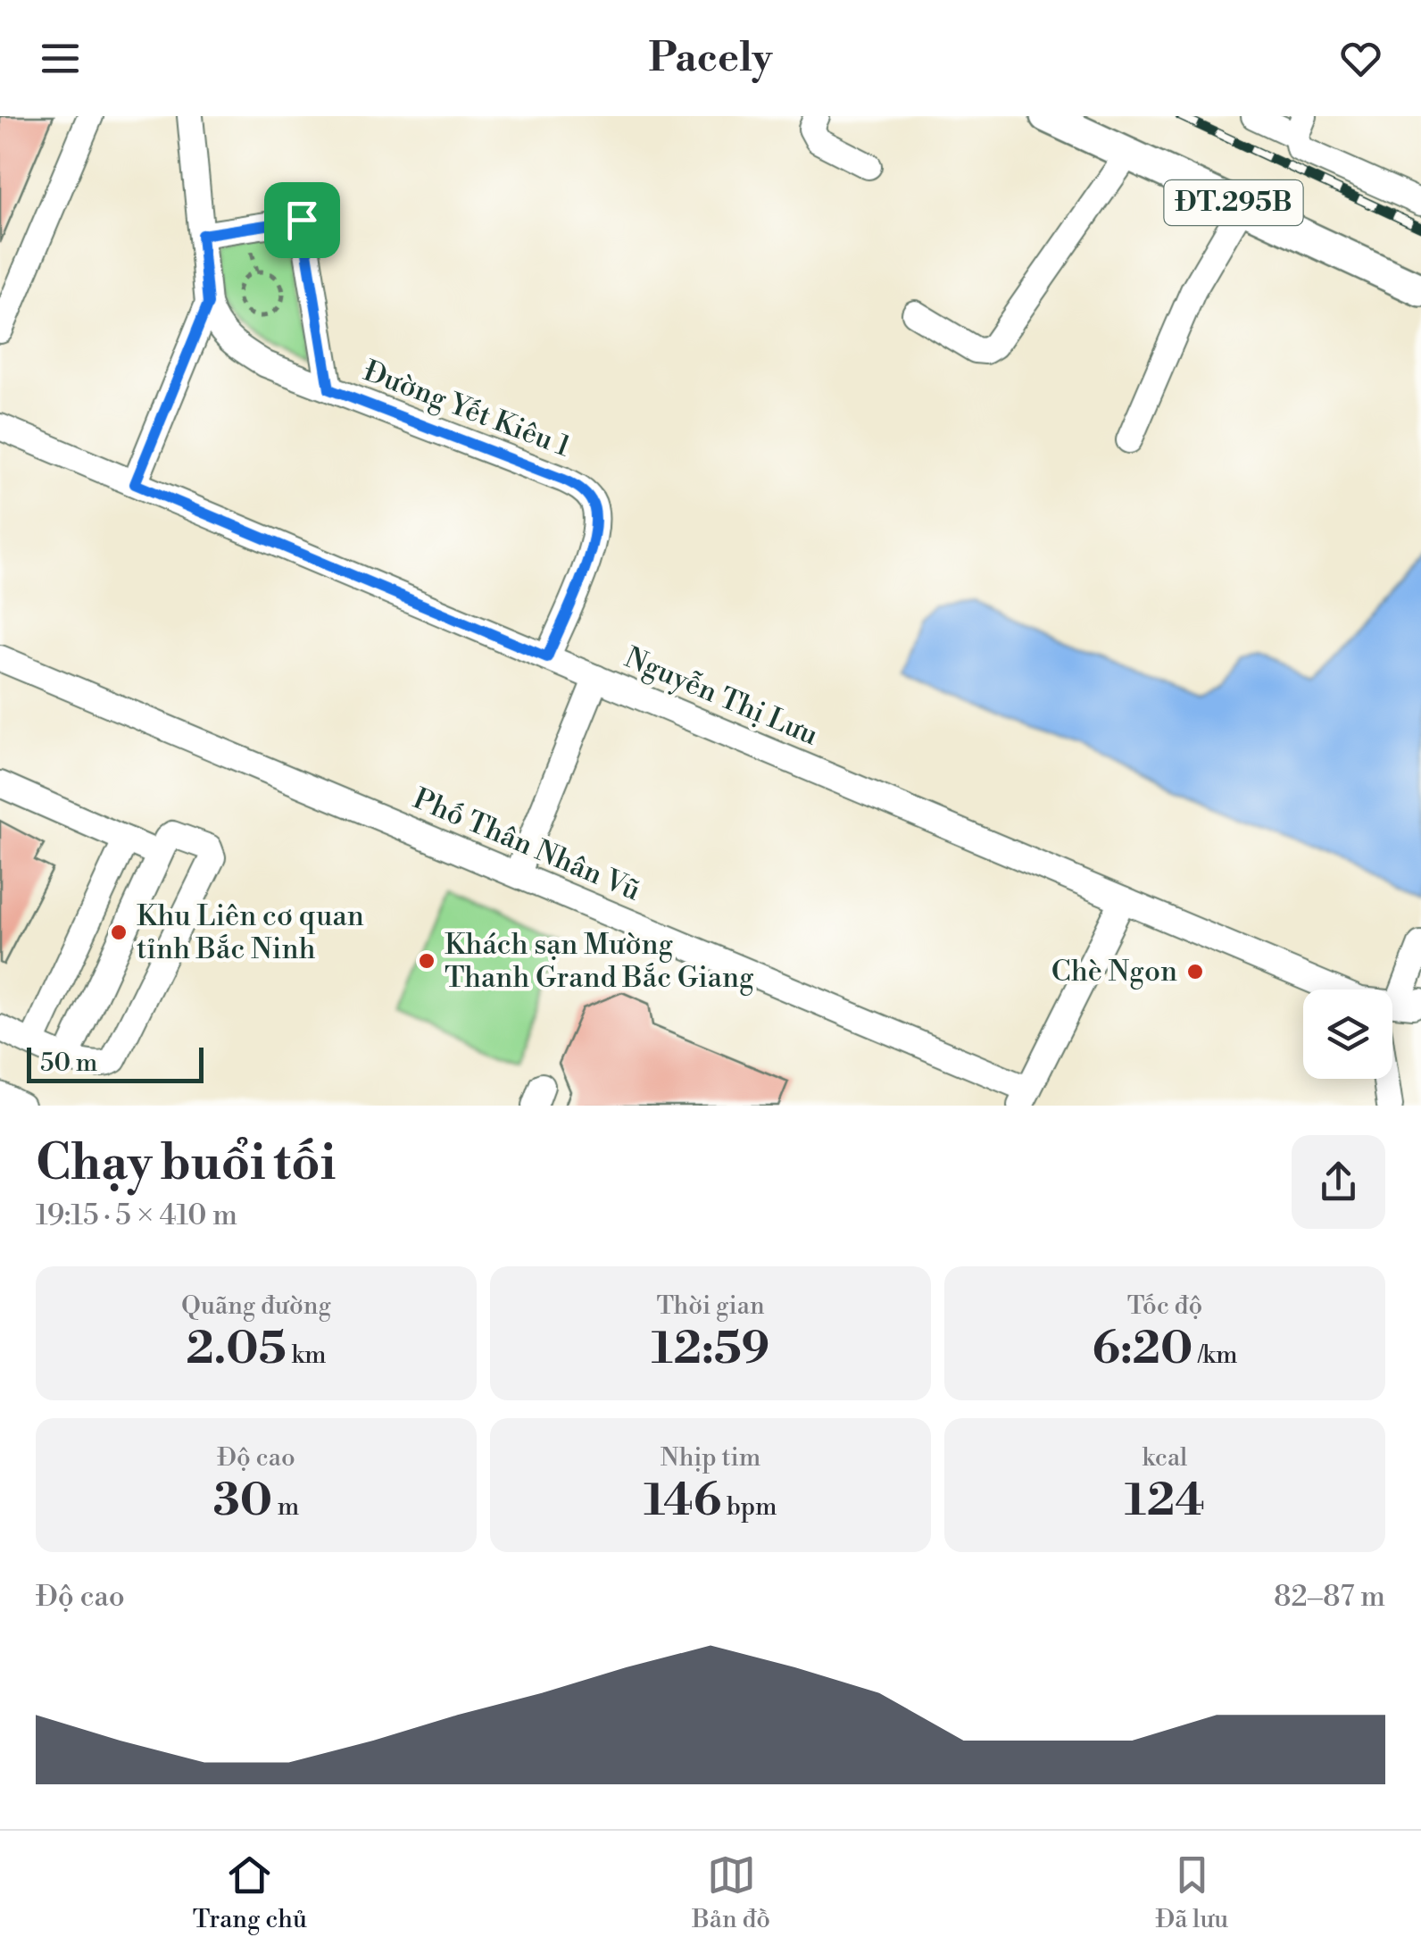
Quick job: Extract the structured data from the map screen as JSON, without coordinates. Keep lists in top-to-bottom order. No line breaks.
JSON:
{"streets":{"main road":["ĐT.295B"],"street":["Đường Yết Kiêu 1","Nguyễn Thị Lưu","Phố Thân Nhân Vũ"]},"crossings":[["Đường Yết Kiêu 1","Nguyễn Thị Lưu"]],"places":["Khu Liên cơ quan tỉnh Bắc Ninh","Khách sạn Mường Thanh Grand Bắc Giang","Chè Ngon"],"scale_bar":"50 m","page":{"header":"Pacely","scale":"50 m","heading":["Chạy buổi tối","19:15 · 5 × 410 m"],"stats":[["Quãng đường","2.05 km"],["Thời gian","12:59"],["Tốc độ","6:20 /km"],["Độ cao","30 m"],["Nhịp tim","146 bpm"],["kcal","124"]],"chart":["Độ cao","82–87 m"],"tabs":["Trang chủ","Bản đồ","Đã lưu"]}}
